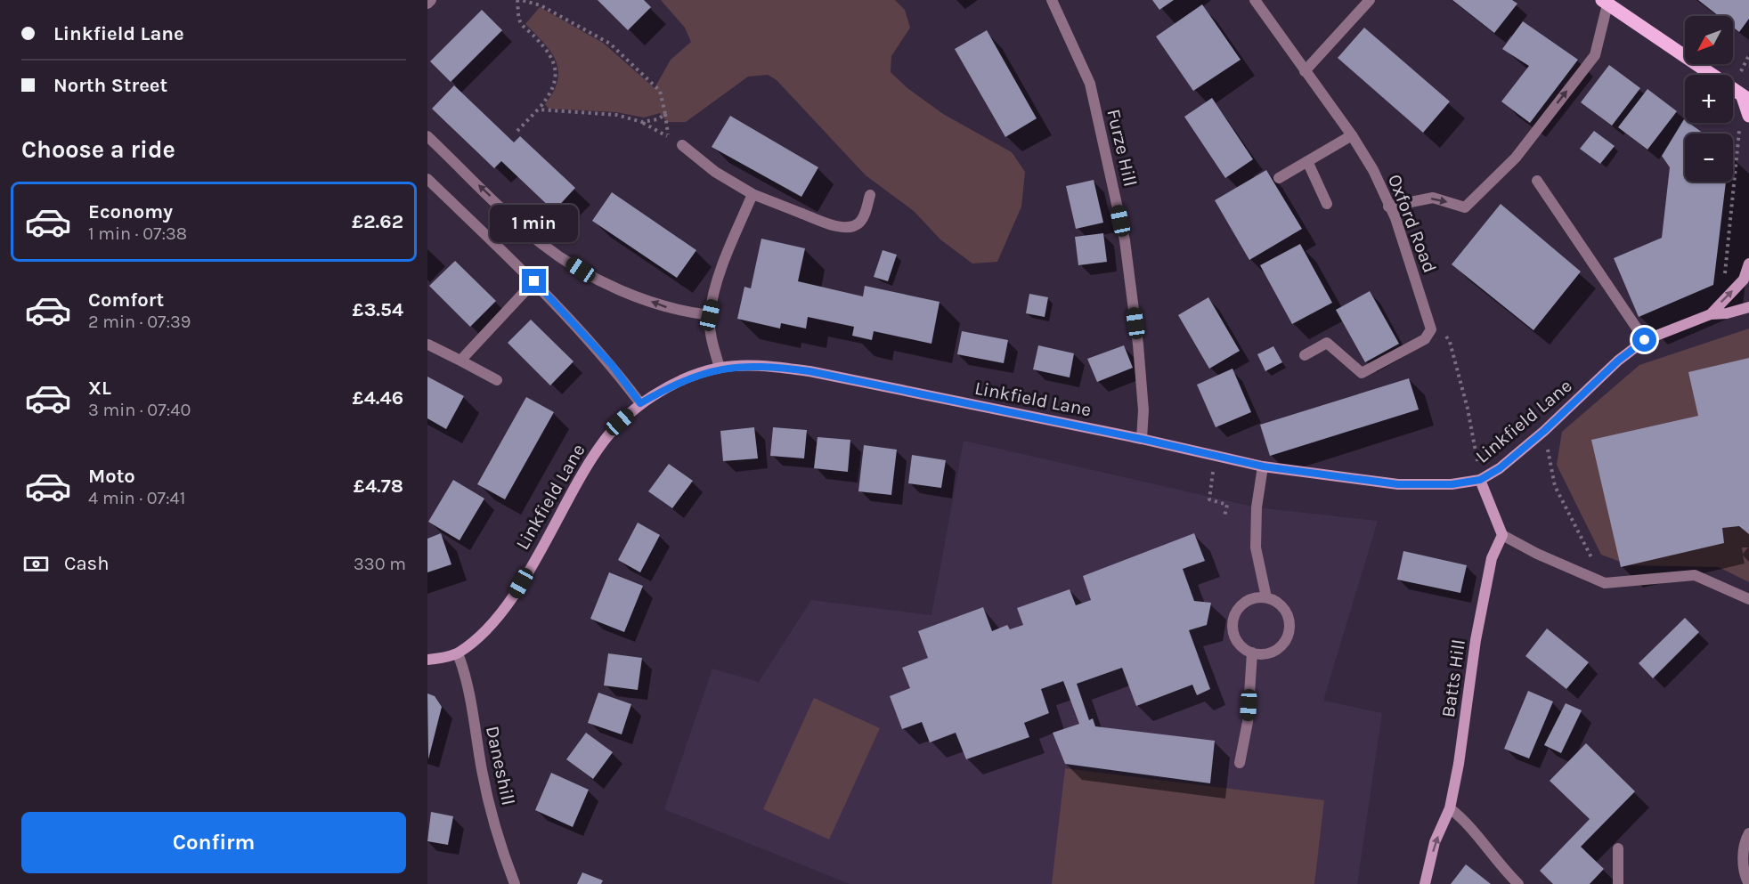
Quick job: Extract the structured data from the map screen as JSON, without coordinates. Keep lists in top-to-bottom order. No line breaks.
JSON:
{"streets":{"street":["Furze Hill","Oxford Road","Linkfield Lane","Batts Hill","Daneshill"]},"crossings":[["Furze Hill","Linkfield Lane"],["Linkfield Lane","Daneshill"]],"north":"bottom left","page":{"banner":["Linkfield Lane","North Street"],"map_buttons":["+","−"],"heading":"Choose a ride","list":[{"name":"Economy","note":"1 min · 07:38","value":"£2.62"},{"name":"Comfort","note":"2 min · 07:39","value":"£3.54"},{"name":"XL","note":"3 min · 07:40","value":"£4.46"},{"name":"Moto","note":"4 min · 07:41","value":"£4.78"}],"bubble":"1 min","pay":["Cash","330 m"],"buttons":"Confirm"}}
